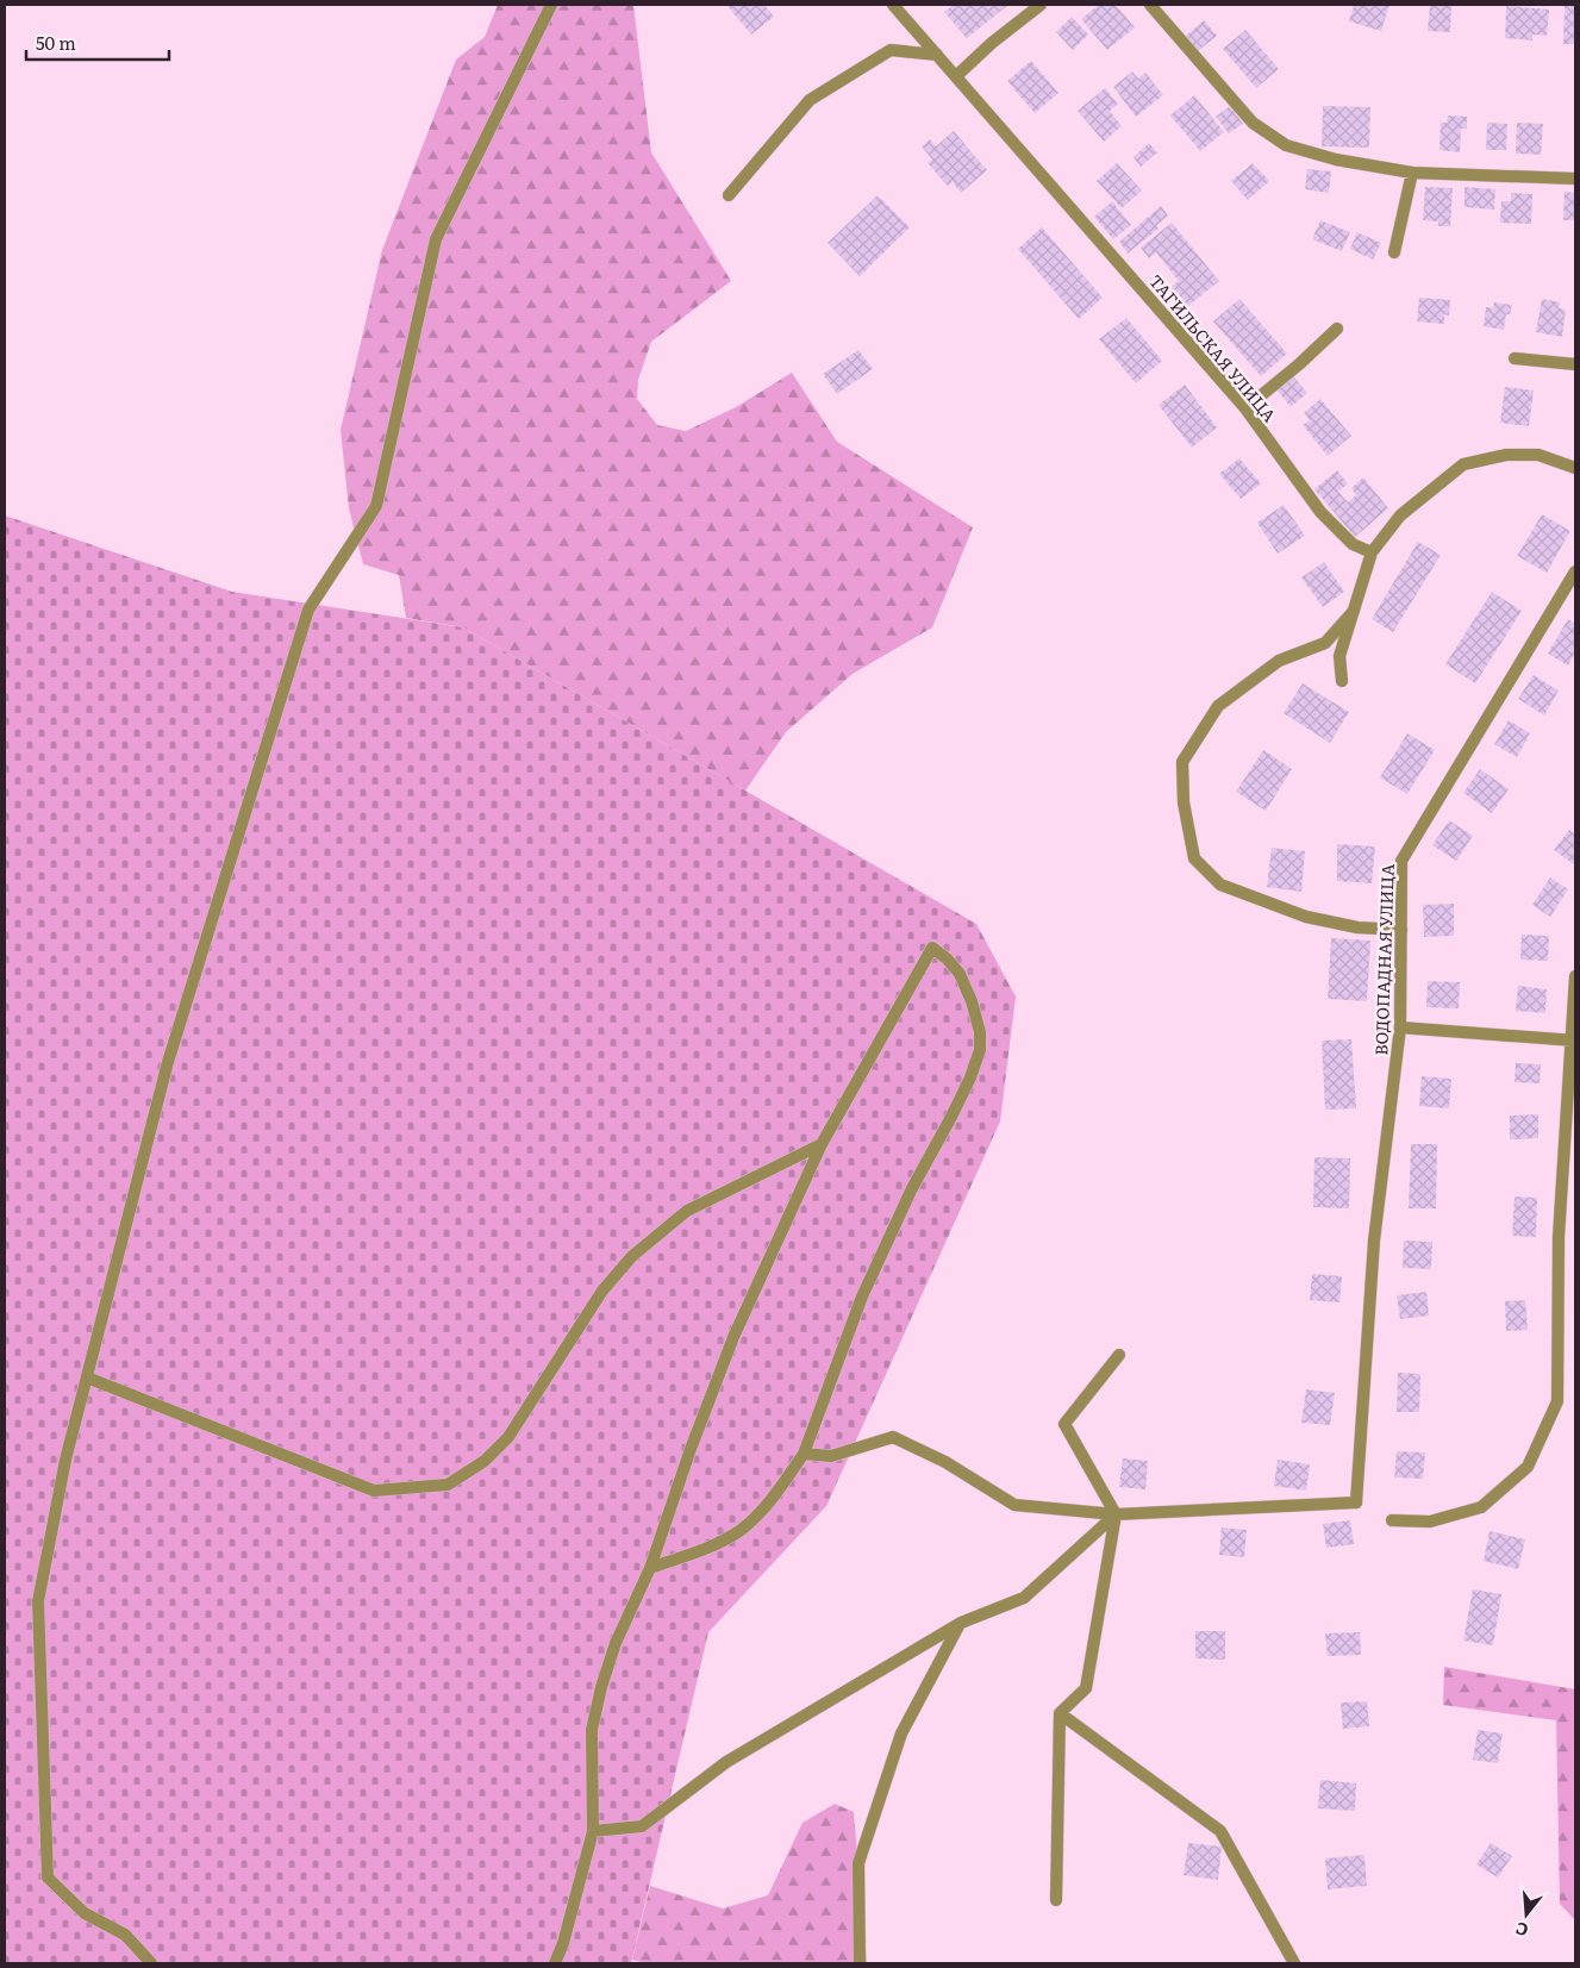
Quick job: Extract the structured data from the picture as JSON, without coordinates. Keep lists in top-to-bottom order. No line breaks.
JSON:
{"streets":{"street":["ТАГИЛЬСКАЯ УЛИЦА","ВОДОПАДНАЯ УЛИЦА"]},"scale_bar":"50 m","north":"bottom"}
